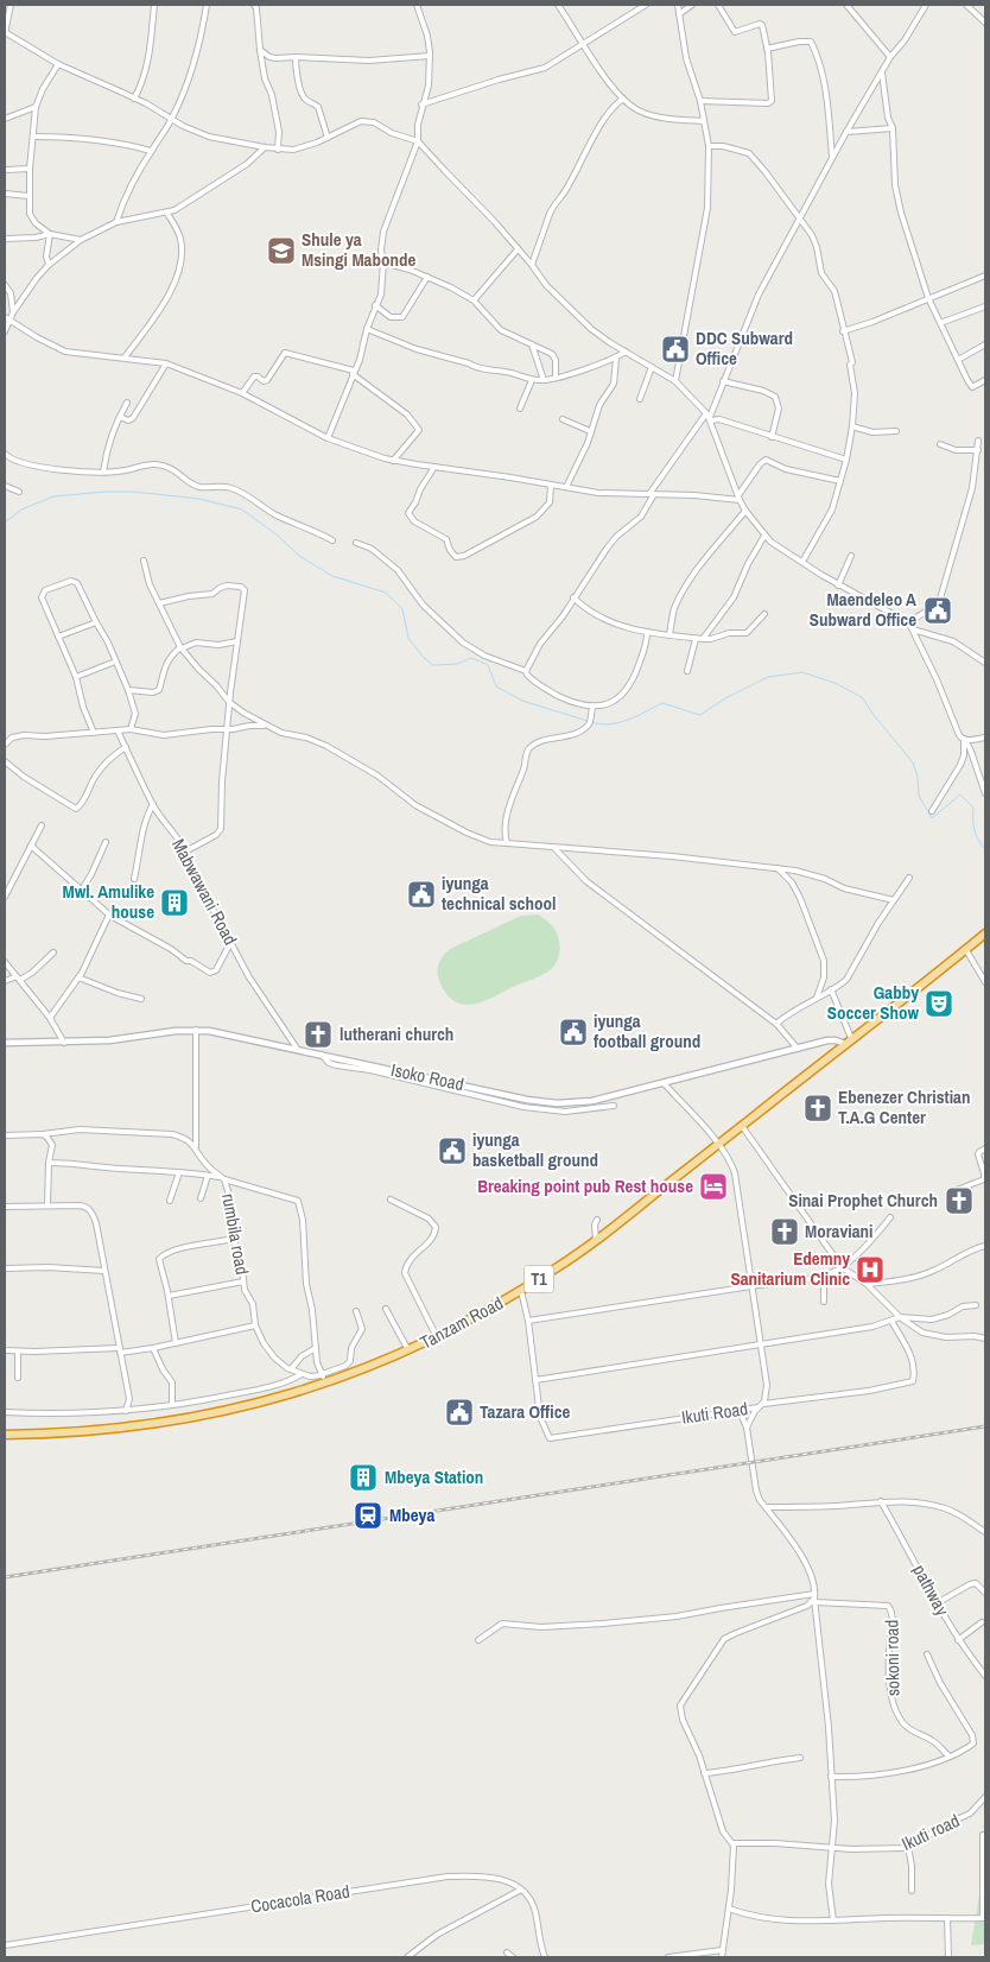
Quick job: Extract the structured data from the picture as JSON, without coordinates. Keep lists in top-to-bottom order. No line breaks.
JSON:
{"streets":{"highway":["T1","Tanzam Road"],"street":["Mabwawani Road","Isoko Road","rumbila road","Ikuti Road","pathway","sokoni road","Ikuti road","Cocacola Road"]},"crossings":[["Mabwawani Road","Isoko Road"],["Isoko Road","Tanzam Road"],["Isoko Road","Ikuti Road"],["Tanzam Road","Ikuti Road"]],"places":{"school or university":["Shule ya Msingi Mabonde"],"public building":["DDC Subward Office","Maendeleo A Subward Office","iyunga technical school","iyunga football ground","iyunga basketball ground","Tazara Office"],"building":["Mwl. Amulike house","Mbeya Station"],"theatre":["Gabby Soccer Show"],"church":["lutherani church","Ebenezer Christian T.A.G Center","Sinai Prophet Church","Moraviani"],"hotel":["Breaking point pub Rest house"],"hospital":["Edemny Sanitarium Clinic"],"station":["Mbeya"]}}
